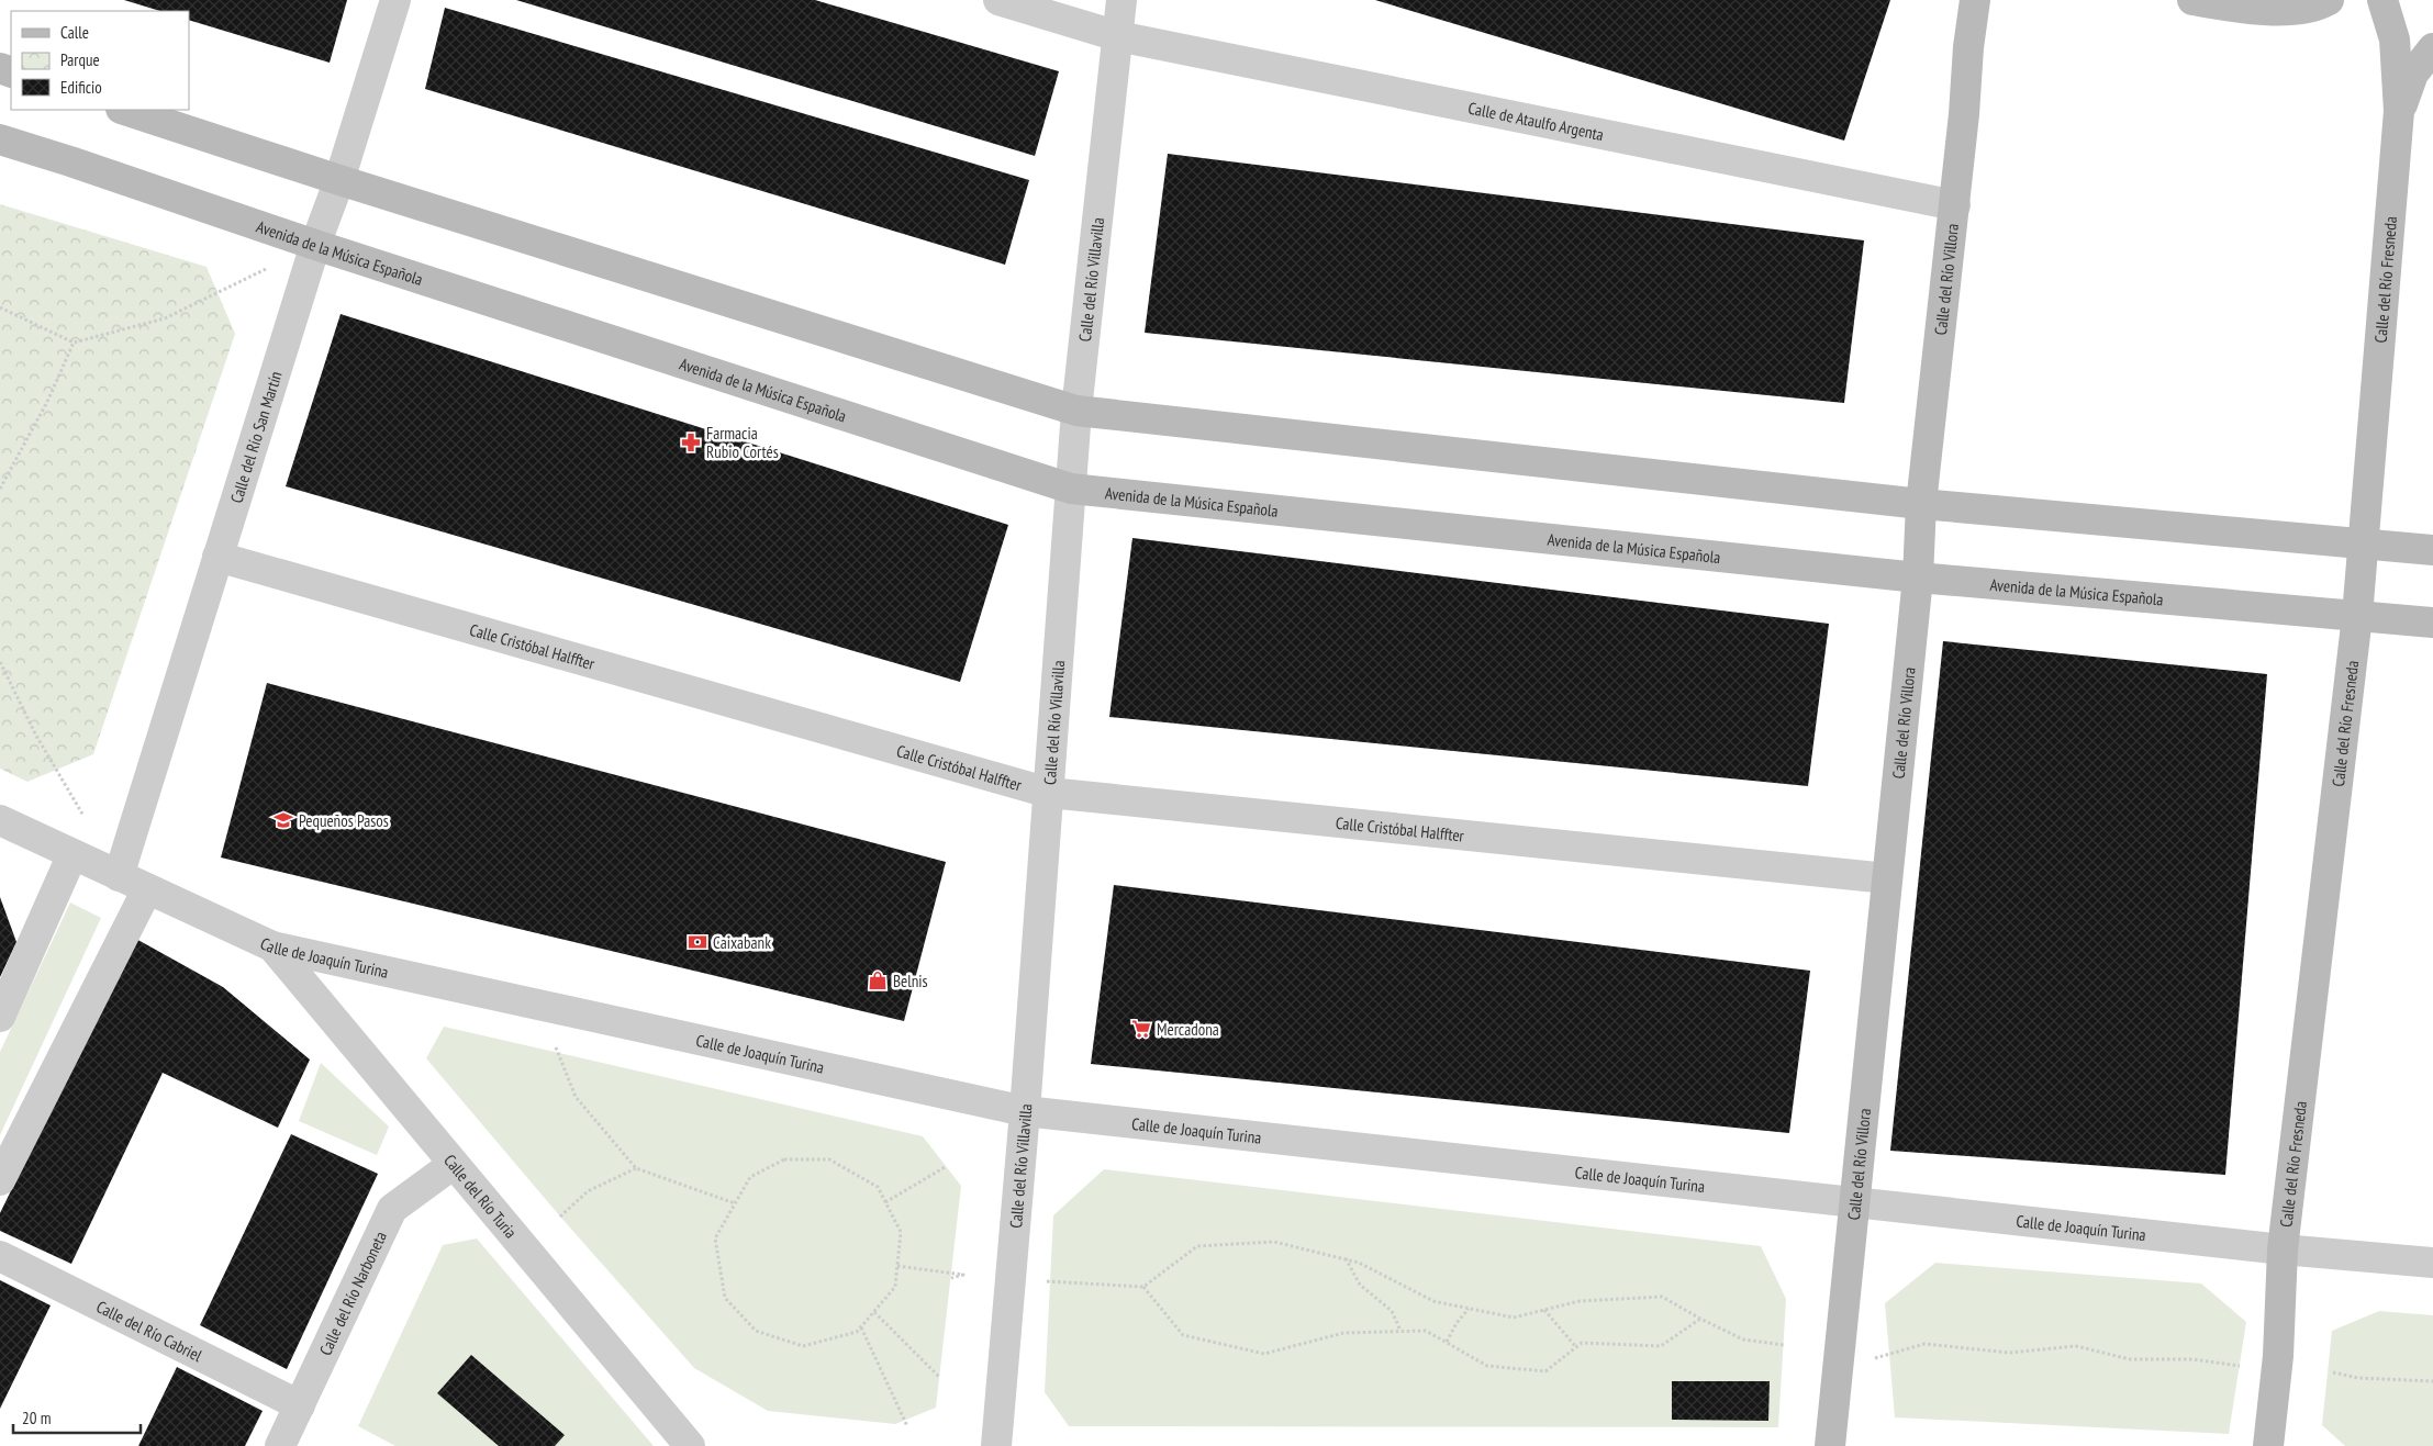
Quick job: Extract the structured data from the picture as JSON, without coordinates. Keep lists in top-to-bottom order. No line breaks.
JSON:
{"streets":{"street":["Calle de Ataulfo Argenta","Avenida de la Música Española","Calle del Río Villavilla","Calle del Río Villora","Calle del Río Fresneda","Calle del Río San Martín","Calle Cristóbal Halffter","Calle de Joaquín Turina","Calle del Río Turia","Calle del Río Narboneta","Calle del Río Cabriel"]},"crossings":[["Calle de Ataulfo Argenta","Calle del Río Villavilla"],["Calle de Ataulfo Argenta","Calle del Río Villora"],["Avenida de la Música Española","Calle del Río Villavilla"],["Avenida de la Música Española","Calle del Río Villora"],["Avenida de la Música Española","Calle del Río Fresneda"],["Avenida de la Música Española","Calle del Río San Martín"],["Calle del Río Villavilla","Calle Cristóbal Halffter"],["Calle del Río Villavilla","Calle de Joaquín Turina"],["Calle del Río Villora","Calle Cristóbal Halffter"],["Calle del Río Villora","Calle de Joaquín Turina"],["Calle del Río Fresneda","Calle de Joaquín Turina"],["Calle del Río San Martín","Calle Cristóbal Halffter"],["Calle del Río San Martín","Calle de Joaquín Turina"],["Calle de Joaquín Turina","Calle del Río Turia"],["Calle del Río Turia","Calle del Río Narboneta"],["Calle del Río Narboneta","Calle del Río Cabriel"]],"places":{"pharmacy":["Farmacia Rubio Cortés"],"school or university":["Pequeños Pasos"],"bank":["Caixabank"],"shop":["Belnis"],"supermarket":["Mercadona"]},"legend":["Calle","Parque","Edificio"],"scale_bar":"20 m"}
